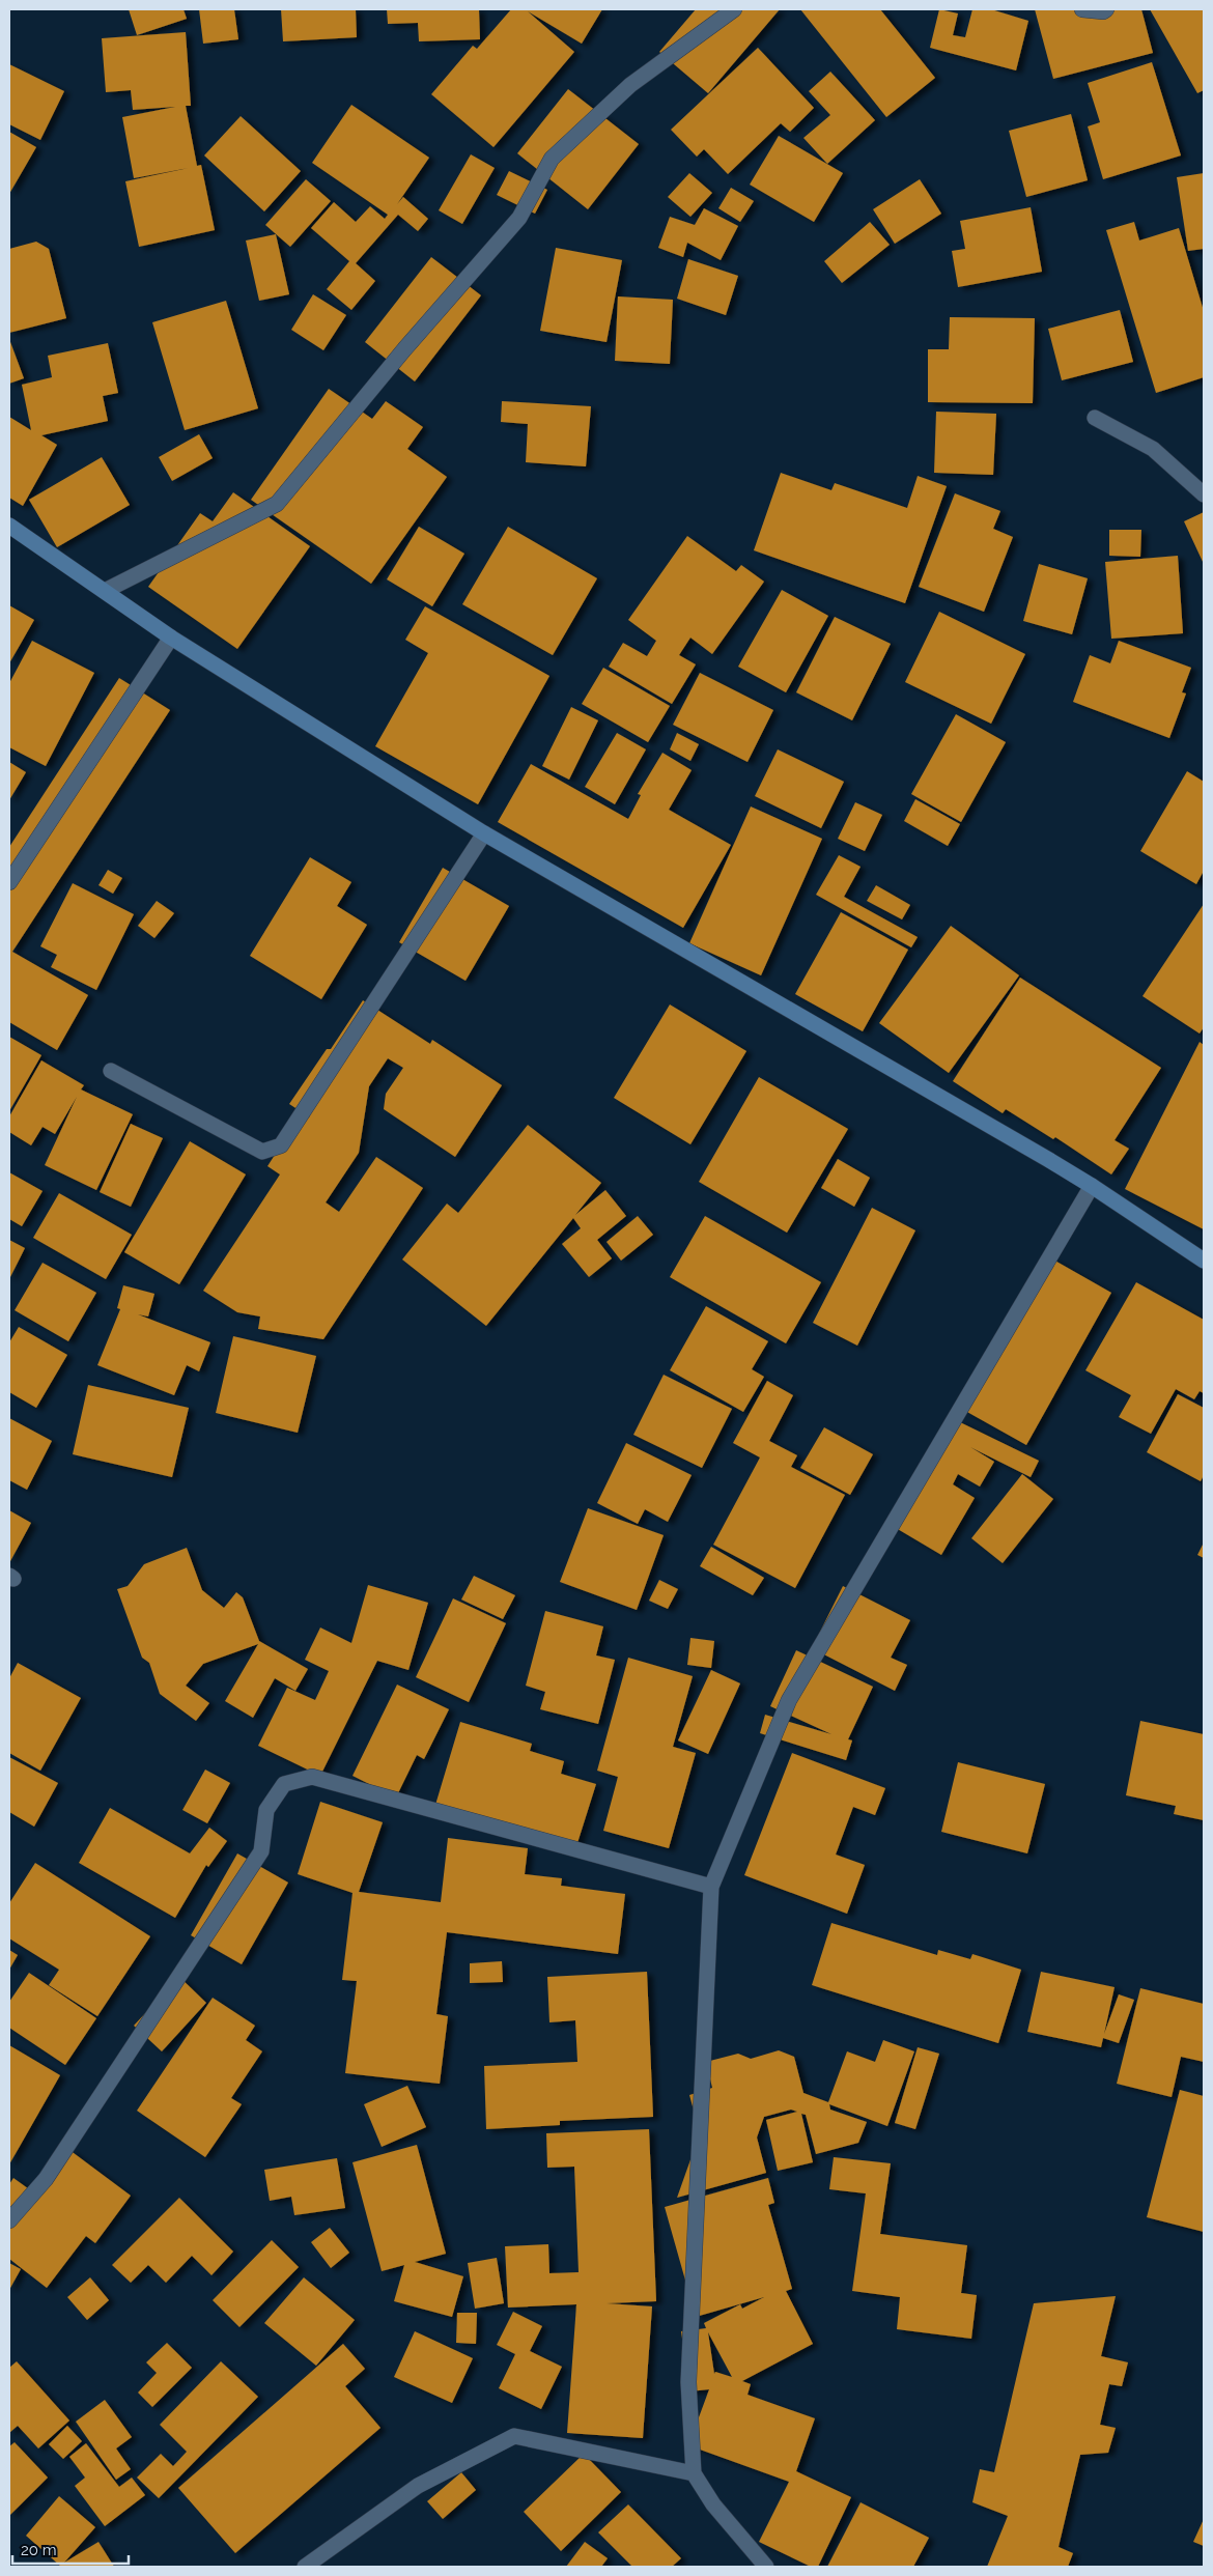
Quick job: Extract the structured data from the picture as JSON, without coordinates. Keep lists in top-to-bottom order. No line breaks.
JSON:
{"scale_bar":"20 m"}
